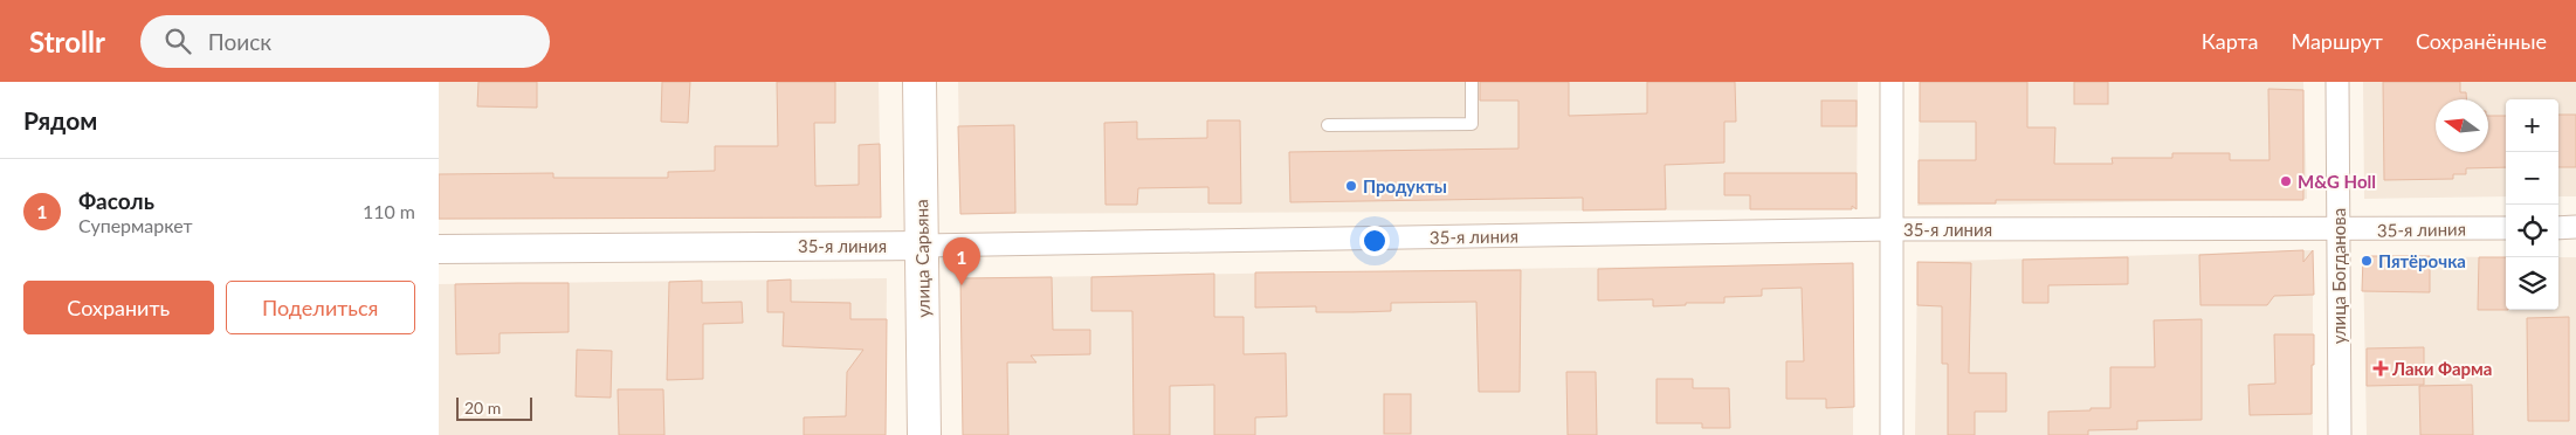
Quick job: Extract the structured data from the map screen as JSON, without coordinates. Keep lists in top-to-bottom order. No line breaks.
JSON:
{"streets":{"main road":["улица Сарьяна"],"street":["35-я линия","улица Богданова"]},"crossings":[["35-я линия","улица Сарьяна"],["35-я линия","улица Богданова"]],"places":{"other":["M&G Holl","Продукты","Пятёрочка"],"health":["Лаки Фарма"]},"scale_bar":"20 m","north":"left","page":{"header":"Strollr","search":"Поиск","nav":["Карта","Маршрут","Сохранённые"],"heading":"Рядом","map_buttons":["+","−"],"list":[{"mark":"1","name":"Фасоль","note":"Супермаркет","value":"110 m"}],"pins":"1","buttons":["Сохранить","Поделиться"],"scale":"20 m"}}
